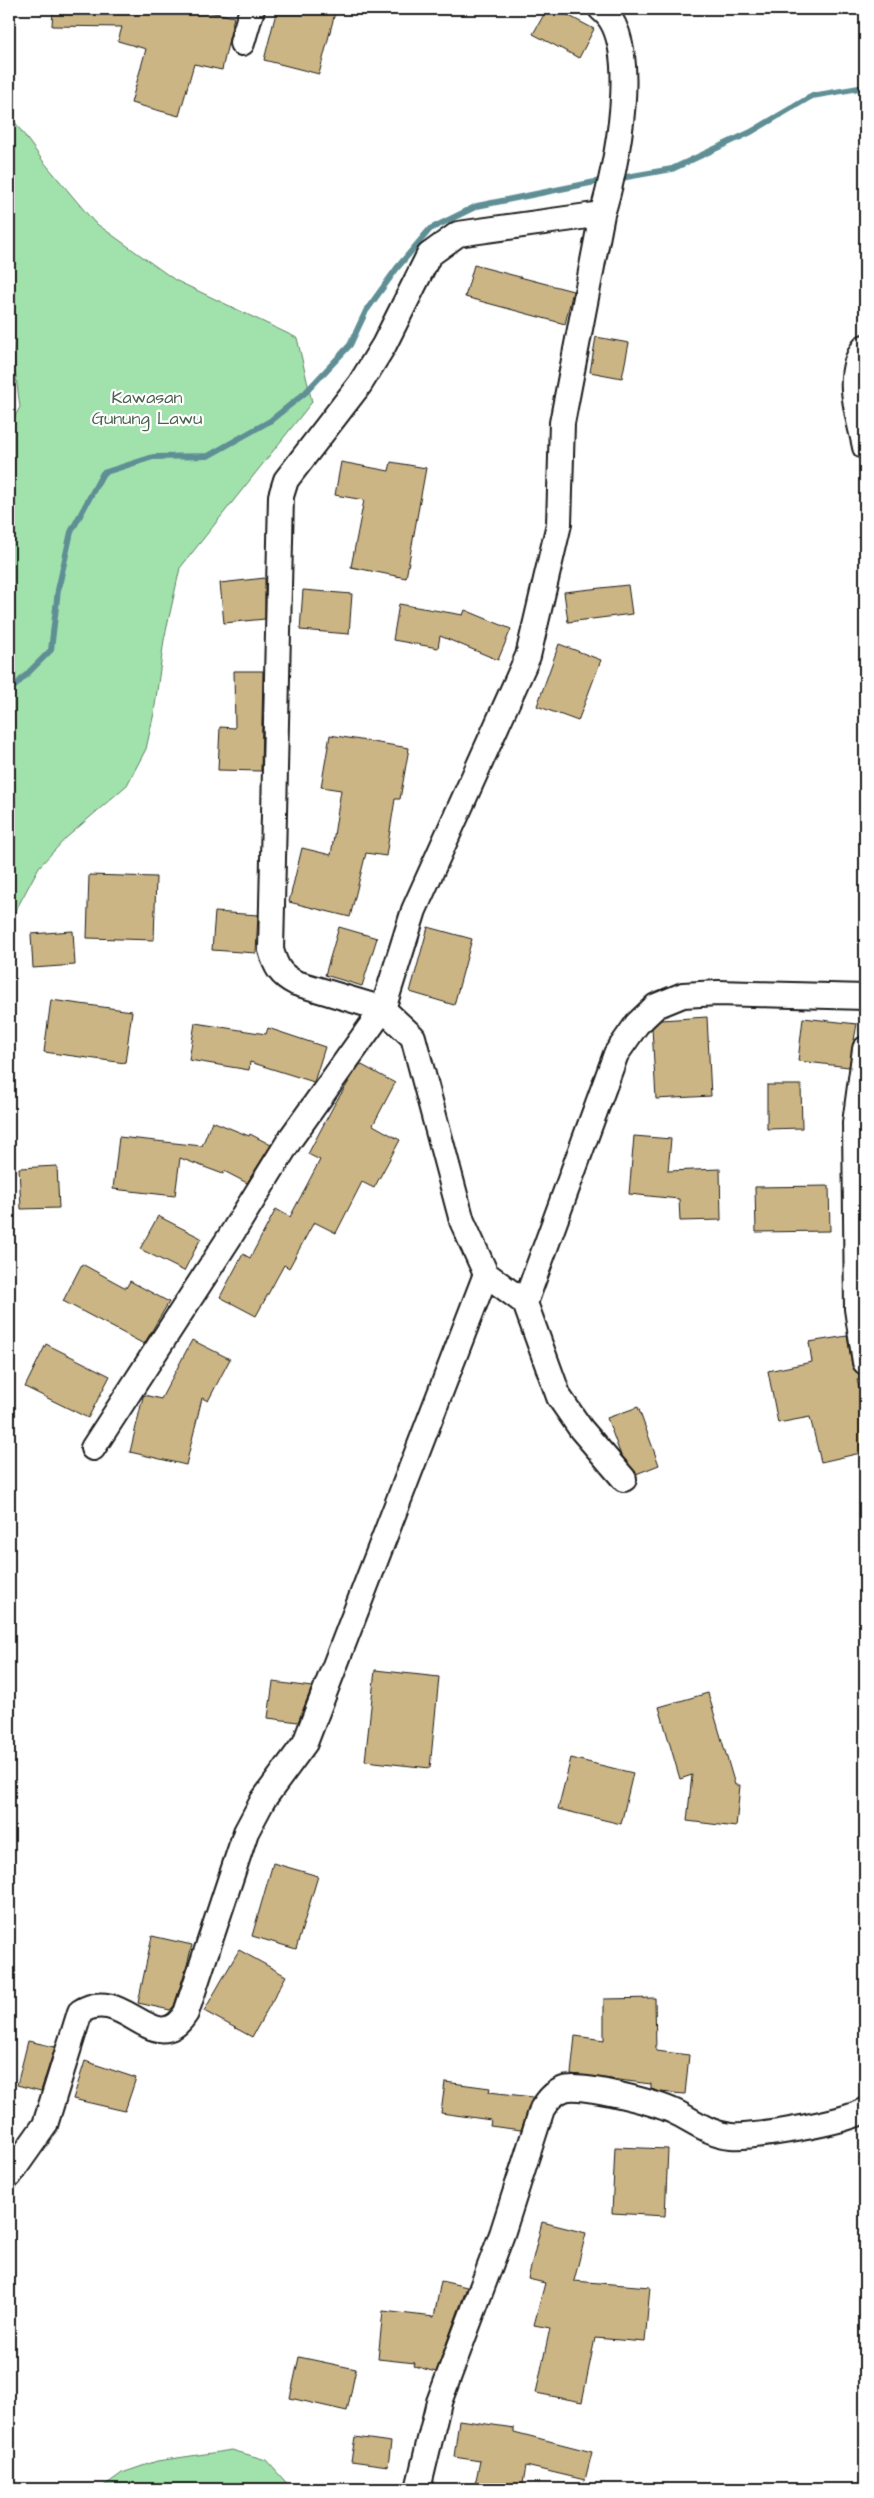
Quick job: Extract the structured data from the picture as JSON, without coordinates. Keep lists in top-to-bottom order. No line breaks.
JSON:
{"parks":["Kawasan Gunung Lawu"]}
